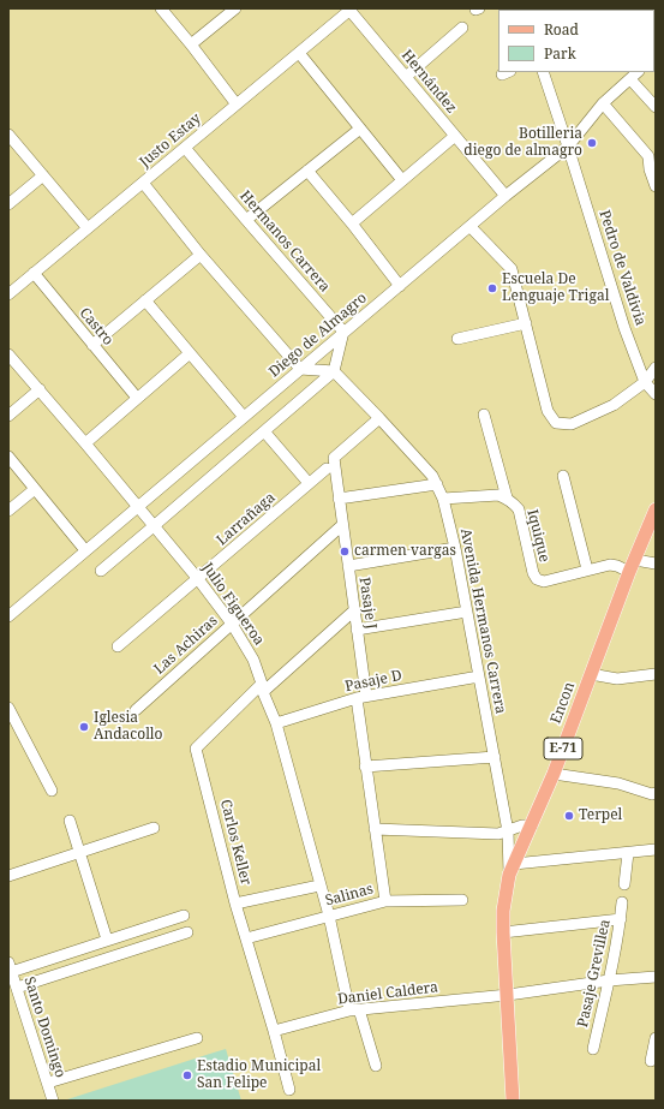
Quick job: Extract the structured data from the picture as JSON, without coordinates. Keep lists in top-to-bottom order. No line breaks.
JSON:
{"streets":{"main road":["Encon","E-71"],"street":["Hernández","Justo Estay","Hermanos Carrera","Pedro de Valdivia","Castro","Diego de Almagro","Larrañaga","Iquique","Pasaje J","Julio Figueroa","Avenida Hermanos Carrera","Las Achiras","Pasaje D","Carlos Keller","Salinas","Pasaje Grevillea","Daniel Caldera","Santo Domingo"]},"crossings":[["Hernández","Justo Estay"],["Hernández","Diego de Almagro"],["Justo Estay","Hermanos Carrera"],["Justo Estay","Castro"],["Hermanos Carrera","Diego de Almagro"],["Pedro de Valdivia","Diego de Almagro"],["Diego de Almagro","Julio Figueroa"],["Larrañaga","Julio Figueroa"],["Iquique","Encon"],["Pasaje J","Avenida Hermanos Carrera"],["Pasaje J","Las Achiras"],["Pasaje J","Pasaje D"],["Pasaje J","Carlos Keller"],["Pasaje J","Salinas"],["Julio Figueroa","Las Achiras"],["Julio Figueroa","Pasaje D"],["Julio Figueroa","Carlos Keller"],["Julio Figueroa","Salinas"],["Julio Figueroa","Daniel Caldera"],["Avenida Hermanos Carrera","Pasaje D"],["Avenida Hermanos Carrera","Encon"],["Encon","Daniel Caldera"],["Carlos Keller","Salinas"],["Carlos Keller","Daniel Caldera"],["Pasaje Grevillea","Daniel Caldera"]],"places":["Botilleria diego de almagro","Escuela De Lenguaje Trigal","carmen vargas","Iglesia Andacollo","Terpel","Estadio Municipal San Felipe"],"legend":["Road","Park"]}
